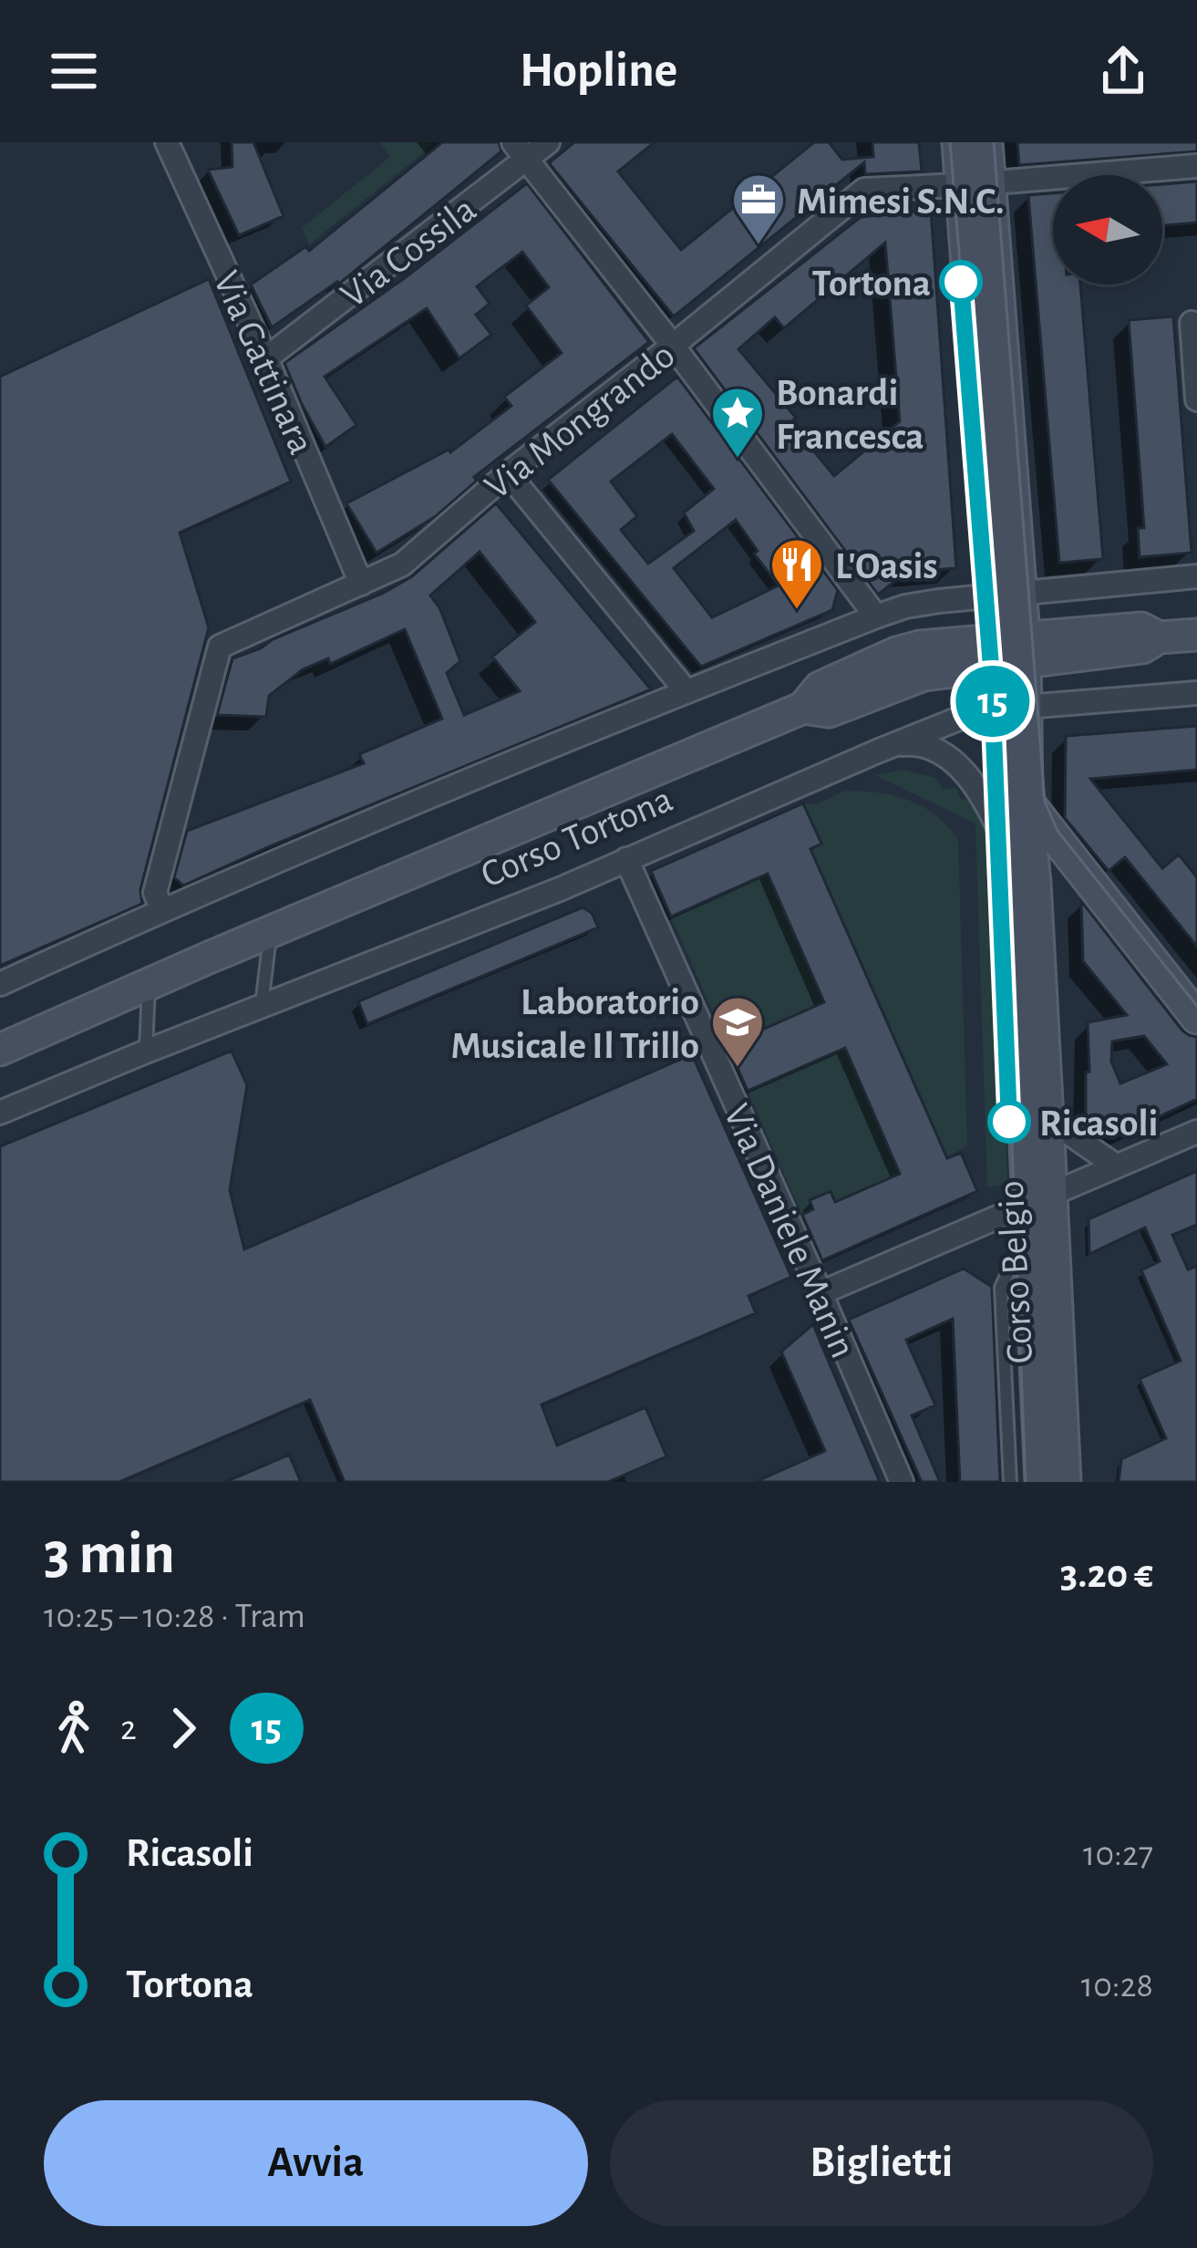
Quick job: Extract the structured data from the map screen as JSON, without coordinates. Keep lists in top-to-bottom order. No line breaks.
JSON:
{"streets":{"main road":["Corso Tortona","Corso Belgio"],"street":["Via Cossila","Via Gattinara","Via Mongrando","Via Daniele Manin"]},"crossings":[["Via Cossila","Via Gattinara"],["Via Gattinara","Via Mongrando"],["Via Mongrando","Corso Belgio"],["Corso Tortona","Via Daniele Manin"],["Corso Tortona","Corso Belgio"]],"places":{"office":["Mimesi S.N.C."],"other":["Tortona","Ricasoli"],"place":["Bonardi Francesca"],"restaurant":["L'Oasis"],"school or university":["Laboratorio Musicale Il Trillo"]},"lines":["tram line 15"],"north":"left","page":{"header":"Hopline","on_map":"15","heading":["3 min","10:25 – 10:28 · Tram","3.20 €"],"legs":["2","15"],"list":[{"name":"Ricasoli","value":"10:27"},{"name":"Tortona","value":"10:28"}],"buttons":["Avvia","Biglietti"]}}
